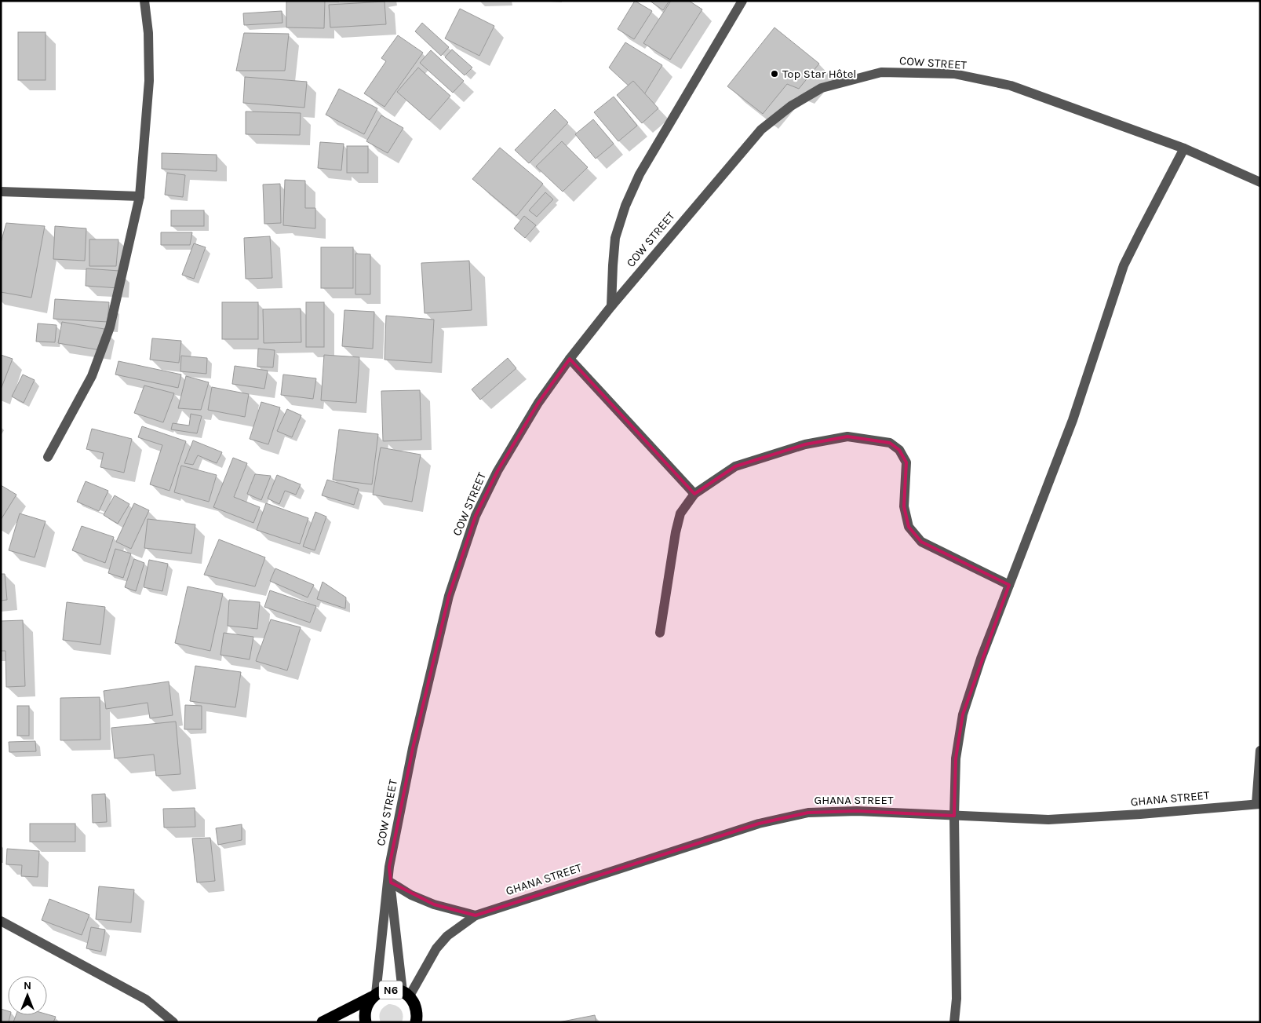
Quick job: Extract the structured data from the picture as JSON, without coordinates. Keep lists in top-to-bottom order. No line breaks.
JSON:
{"streets":{"highway":["N6"],"street":["COW STREET","GHANA STREET"]},"crossings":[["COW STREET","GHANA STREET"],["COW STREET","N6"],["GHANA STREET","N6"]],"places":["Top Star Hôtel"],"north":"top"}
